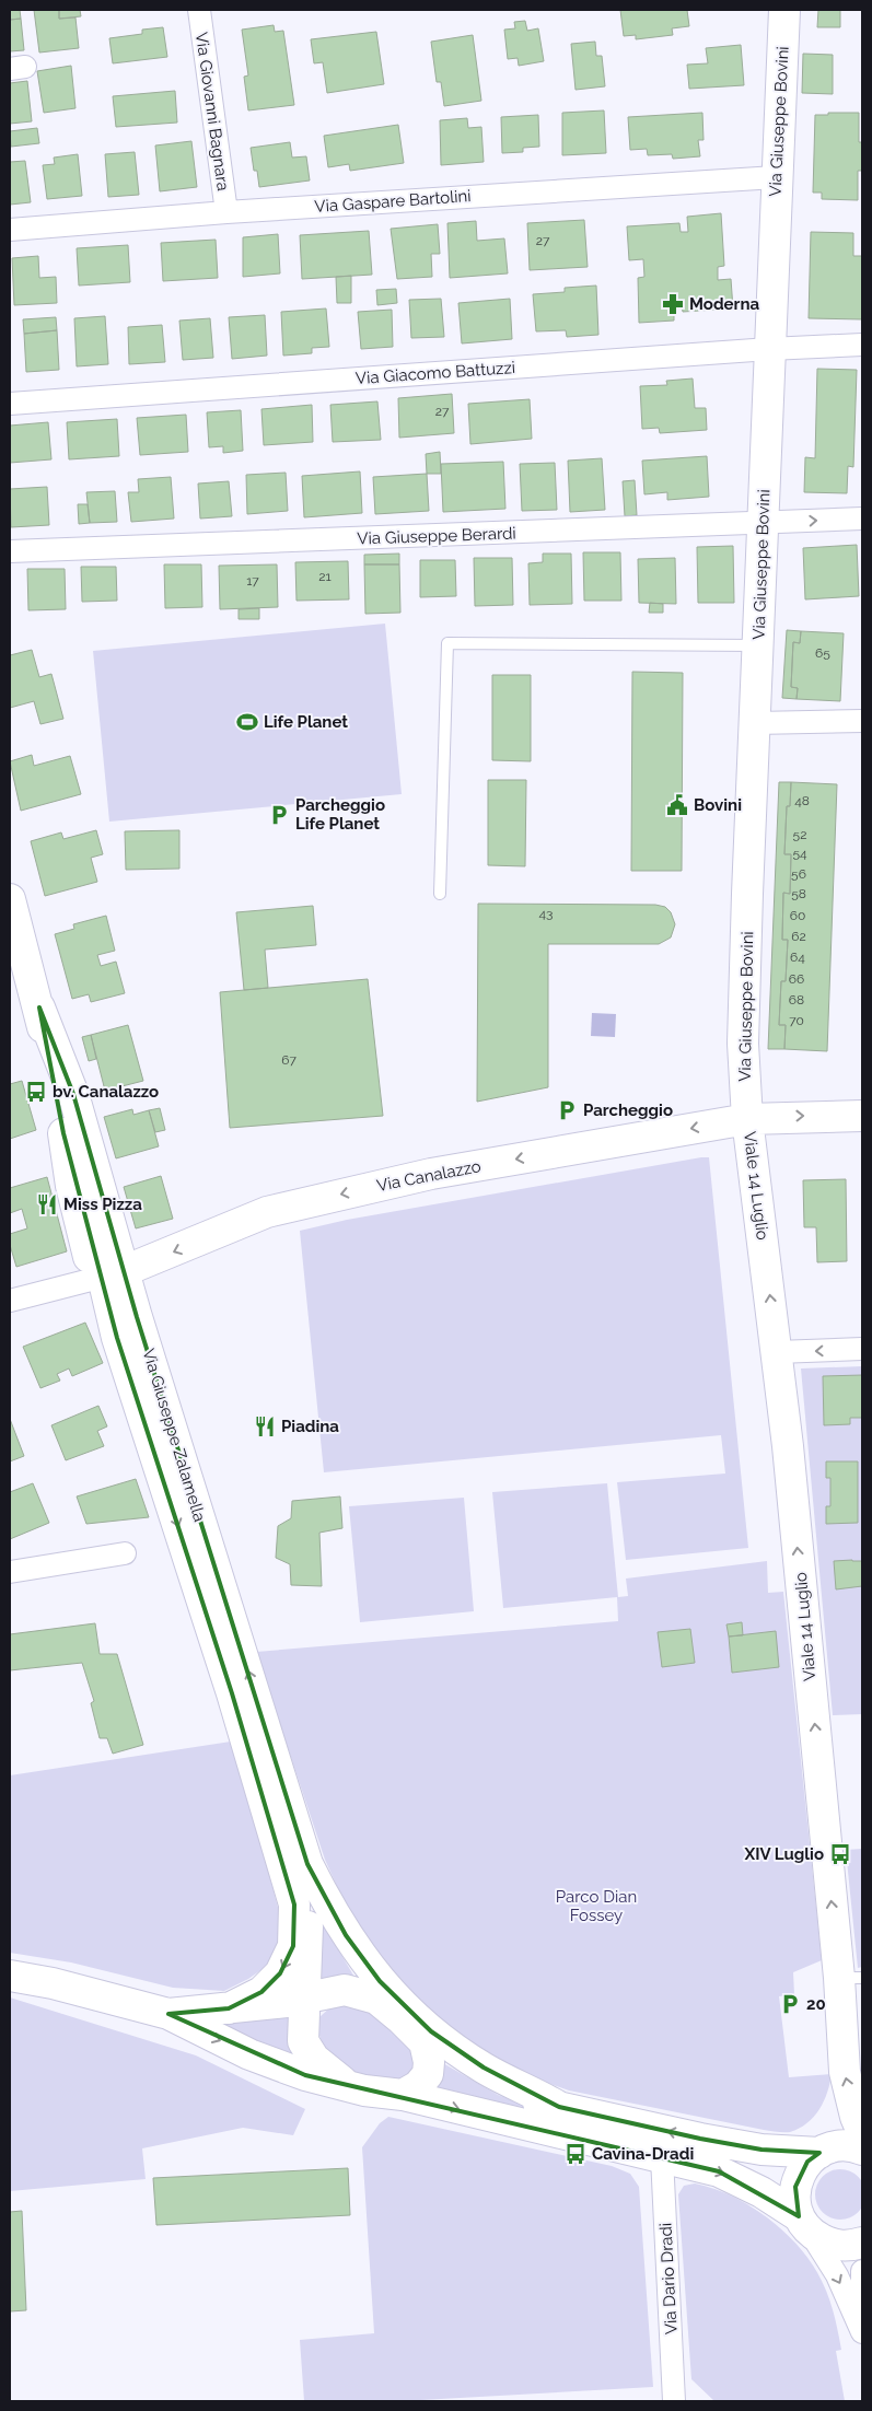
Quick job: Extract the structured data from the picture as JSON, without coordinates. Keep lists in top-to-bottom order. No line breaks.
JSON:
{"streets":{"street":["Via Giovanni Bagnara","Via Giuseppe Bovini","Via Gaspare Bartolini","Via Giacomo Battuzzi","Via Giuseppe Berardi","Via Canalazzo","Viale 14 Luglio","Via Giuseppe Zalamella","Via Dario Dradi"]},"crossings":[["Via Giovanni Bagnara","Via Gaspare Bartolini"],["Via Giuseppe Bovini","Via Gaspare Bartolini"],["Via Giuseppe Bovini","Via Giacomo Battuzzi"],["Via Giuseppe Bovini","Via Giuseppe Berardi"],["Via Giuseppe Bovini","Via Canalazzo"],["Via Giuseppe Bovini","Viale 14 Luglio"],["Via Canalazzo","Viale 14 Luglio"],["Via Canalazzo","Via Giuseppe Zalamella"]],"one_way":["Viale 14 Luglio"],"parks":["Parco Dian Fossey"],"places":{"pharmacy":["Moderna"],"sports":["Life Planet"],"public building":["Bovini"],"parking":["Parcheggio Life Planet","Parcheggio","20"],"bus stop":["bv. Canalazzo","XIV Luglio","Cavina-Dradi"],"restaurant":["Miss Pizza","Piadina"]},"house_numbers":["27","27","21","17","65","48","52","54","56","58","43","60","62","64","66","68","70","67"]}
